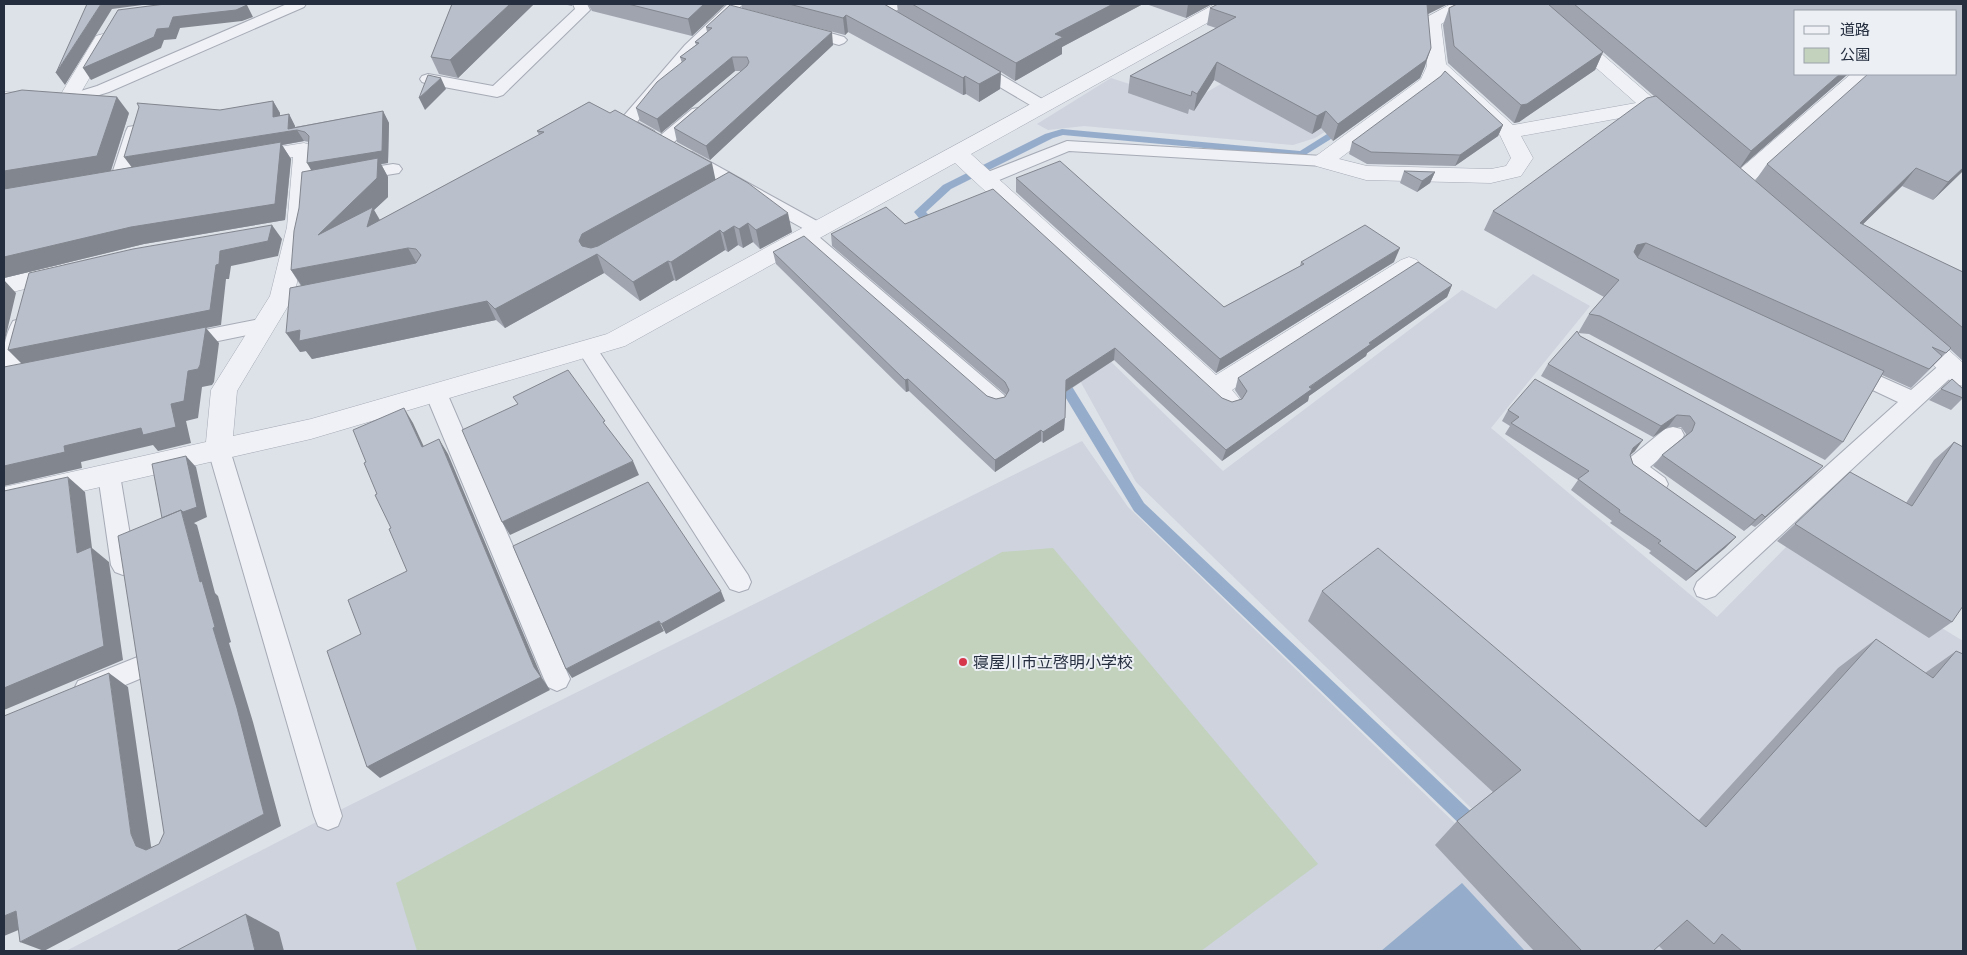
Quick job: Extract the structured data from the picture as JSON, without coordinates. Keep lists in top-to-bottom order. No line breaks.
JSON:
{"places":["寝屋川市立啓明小学校"],"legend":["道路","公園"]}
